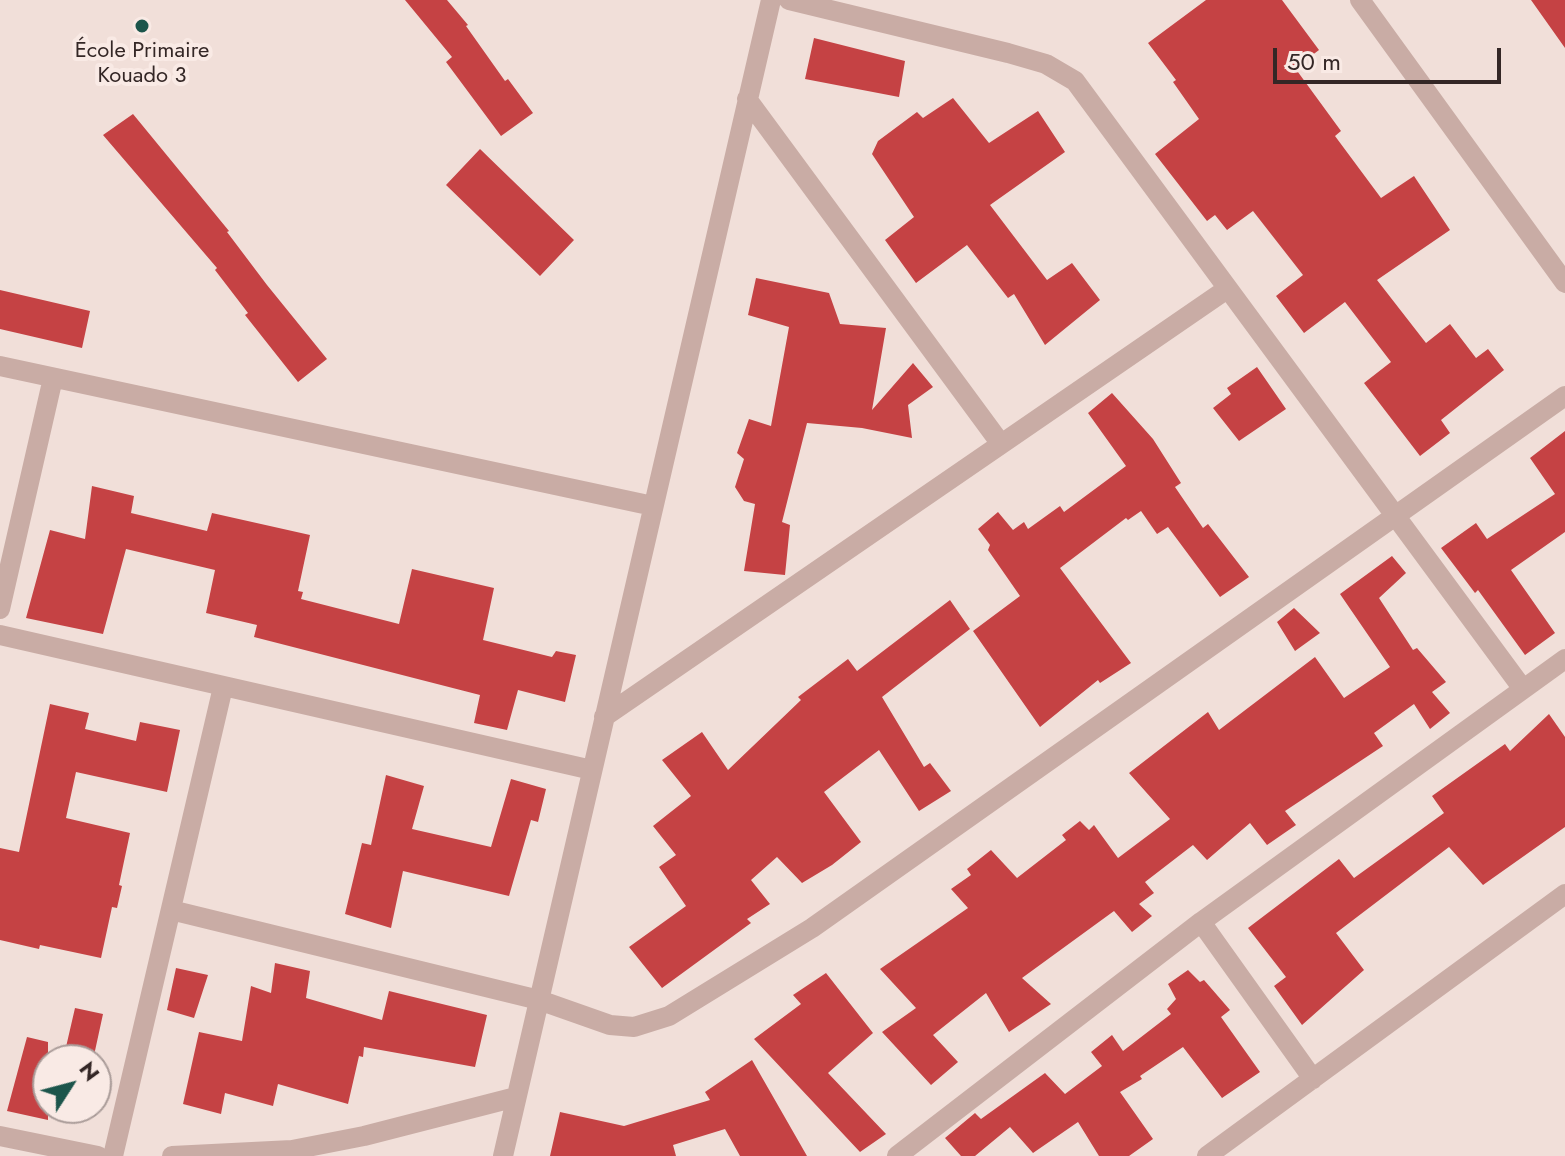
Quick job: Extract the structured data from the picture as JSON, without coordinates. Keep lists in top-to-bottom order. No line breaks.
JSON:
{"places":["École Primaire Kouado 3"],"scale_bar":"50 m","north":"top right"}
